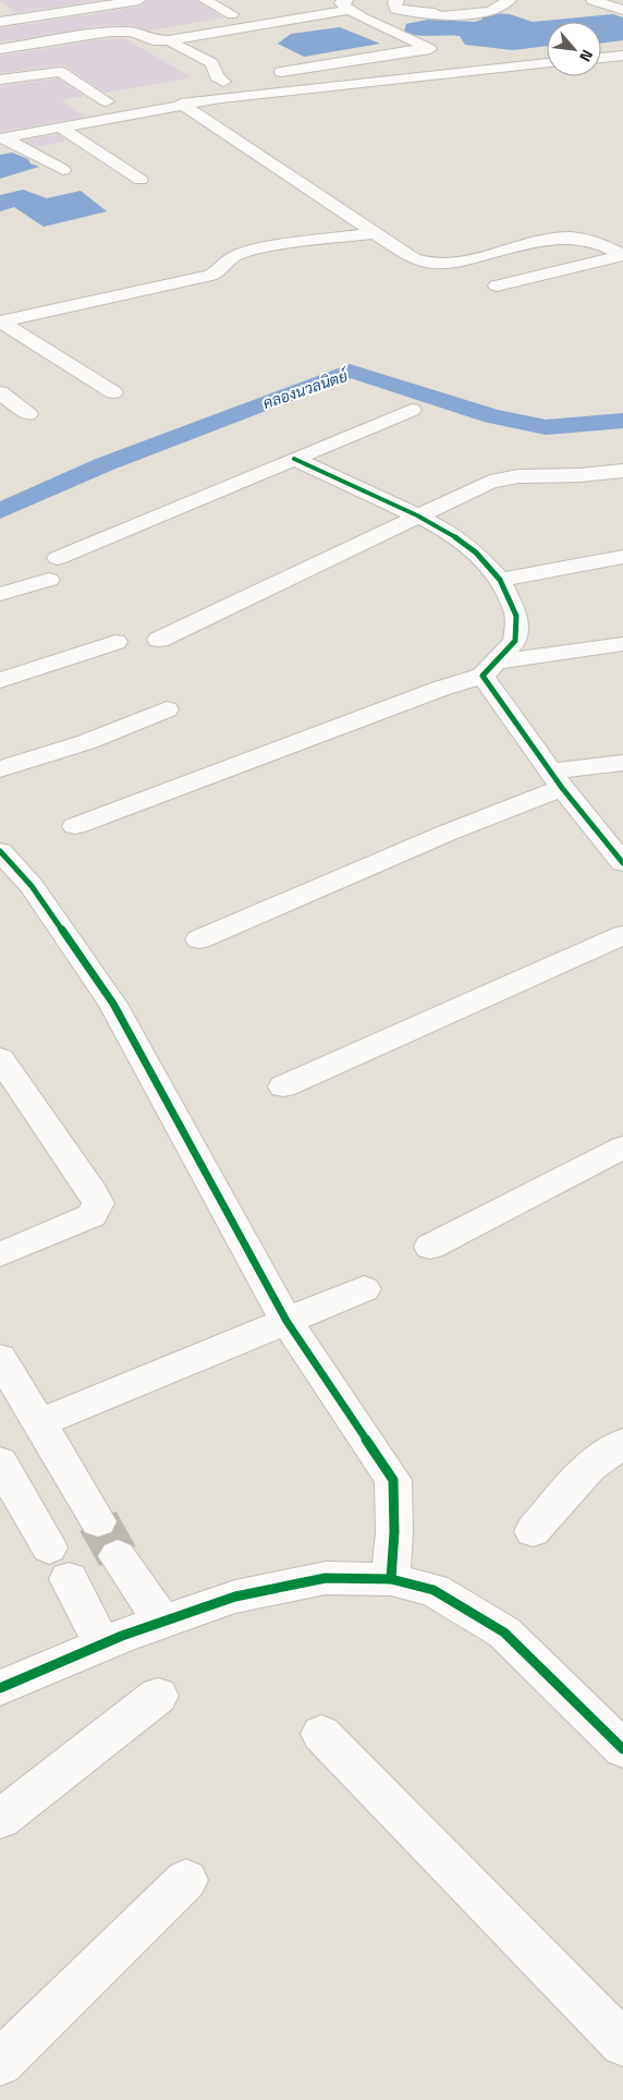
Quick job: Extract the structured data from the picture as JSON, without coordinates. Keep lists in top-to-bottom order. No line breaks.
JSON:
{"water":["คลองนวลนิตย์"],"north":"bottom right"}
